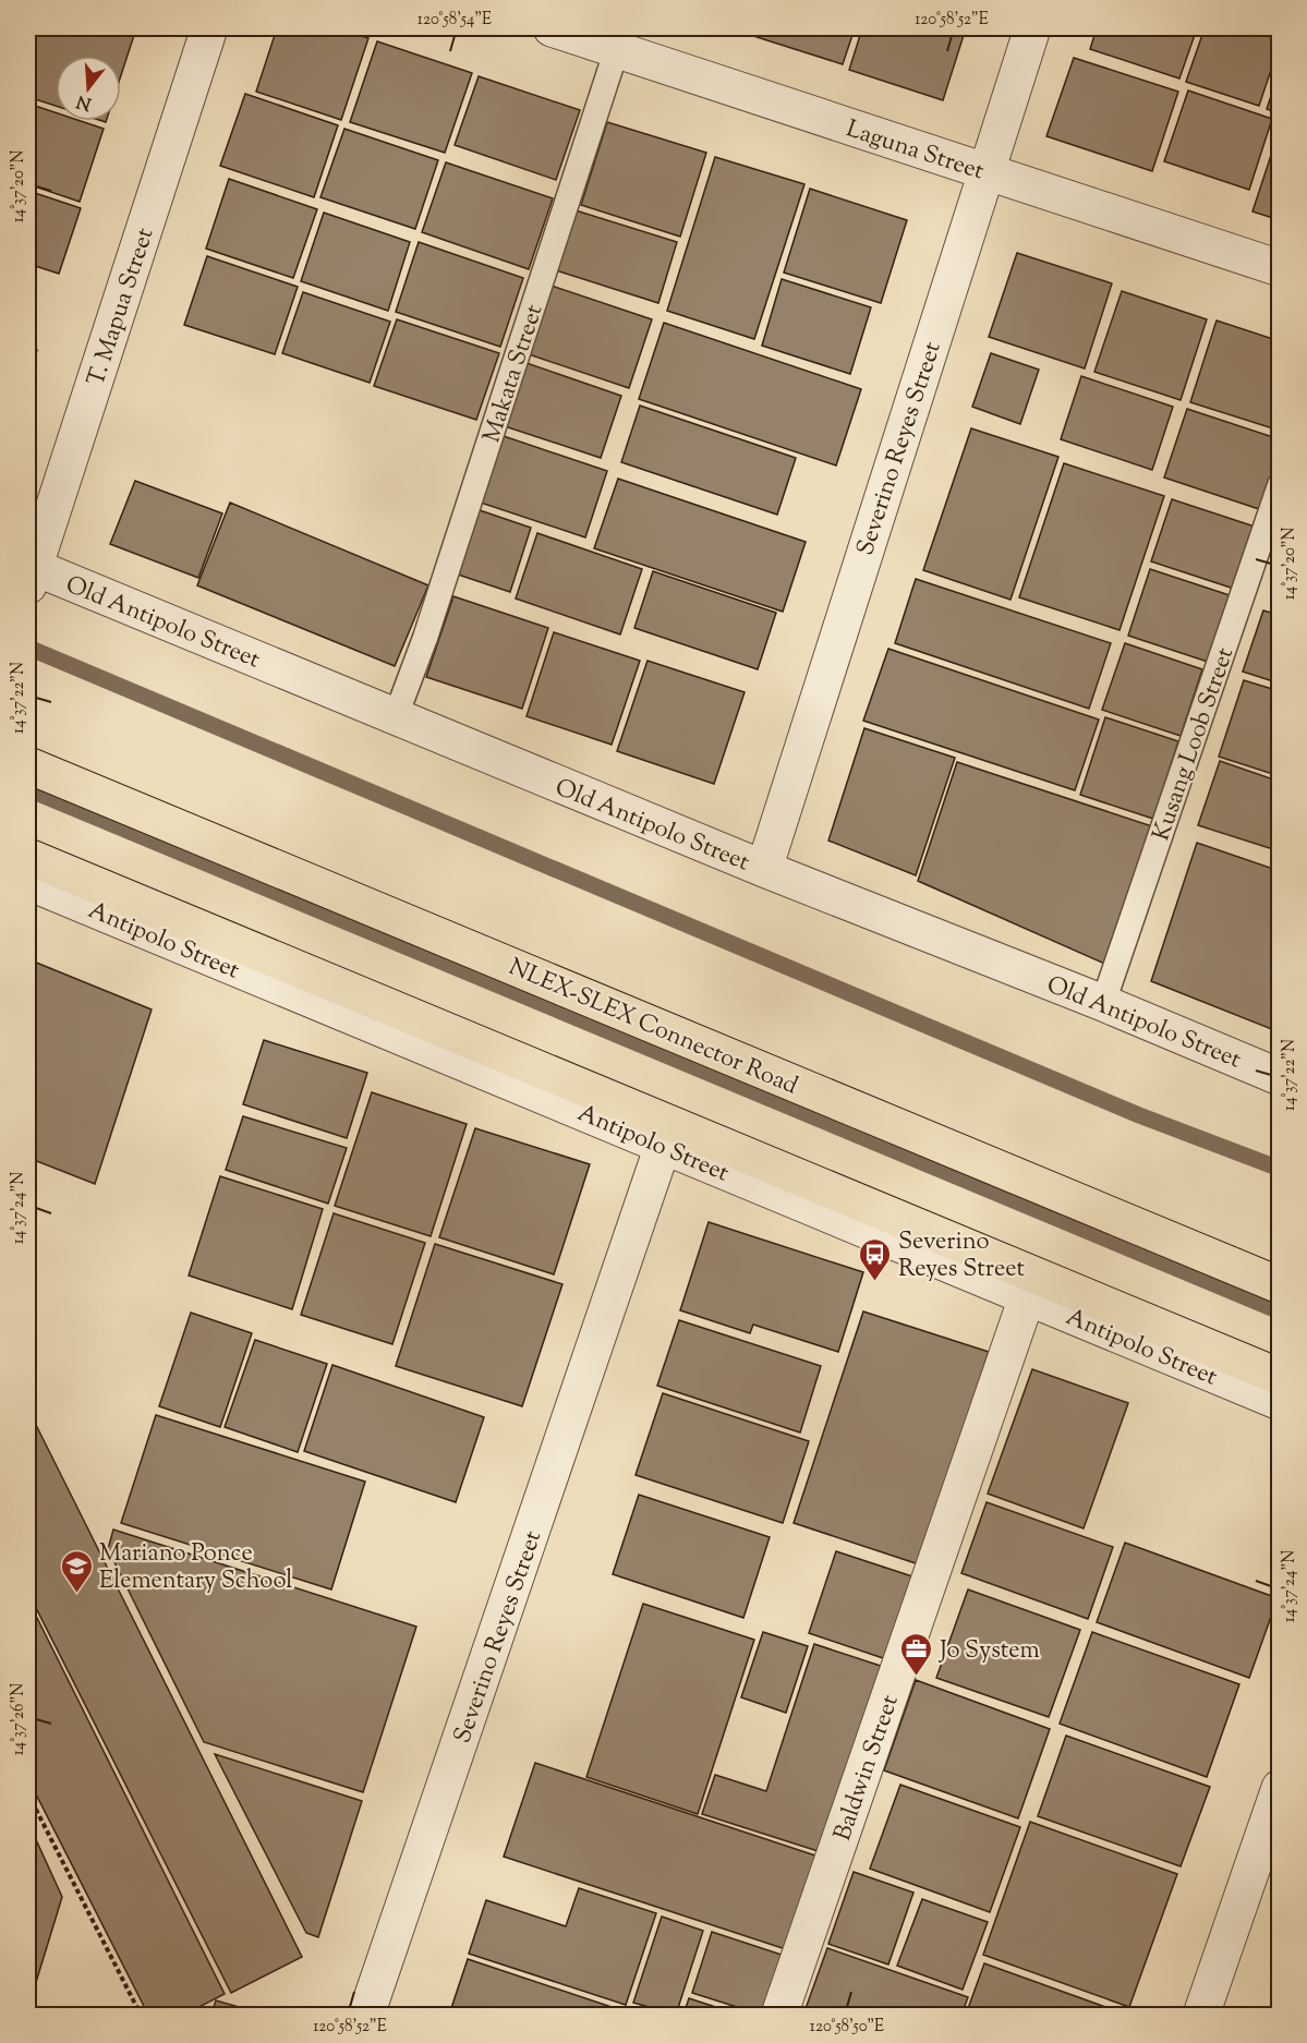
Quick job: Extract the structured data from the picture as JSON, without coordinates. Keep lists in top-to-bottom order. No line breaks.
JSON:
{"streets":{"highway":["NLEX-SLEX Connector Road"],"street":["Laguna Street","T. Mapua Street","Severino Reyes Street","Old Antipolo Street","Antipolo Street","Baldwin Street"],"lane":["Makata Street","Kusang Loob Street"]},"crossings":[["Laguna Street","Makata Street"],["Laguna Street","Severino Reyes Street"],["T. Mapua Street","Old Antipolo Street"],["Makata Street","Old Antipolo Street"],["Severino Reyes Street","Old Antipolo Street"],["Severino Reyes Street","Antipolo Street"],["Old Antipolo Street","Kusang Loob Street"],["Antipolo Street","Baldwin Street"]],"places":{"bus stop":["Severino Reyes Street"],"school or university":["Mariano Ponce Elementary School"],"office":["Jo System"]},"north":"bottom","coordinates":["120°58'54\"E","120°58'52\"E","14°37'20\"N","14°37'22\"N","14°37'24\"N","14°37'26\"N","120°58'50\"E"]}
